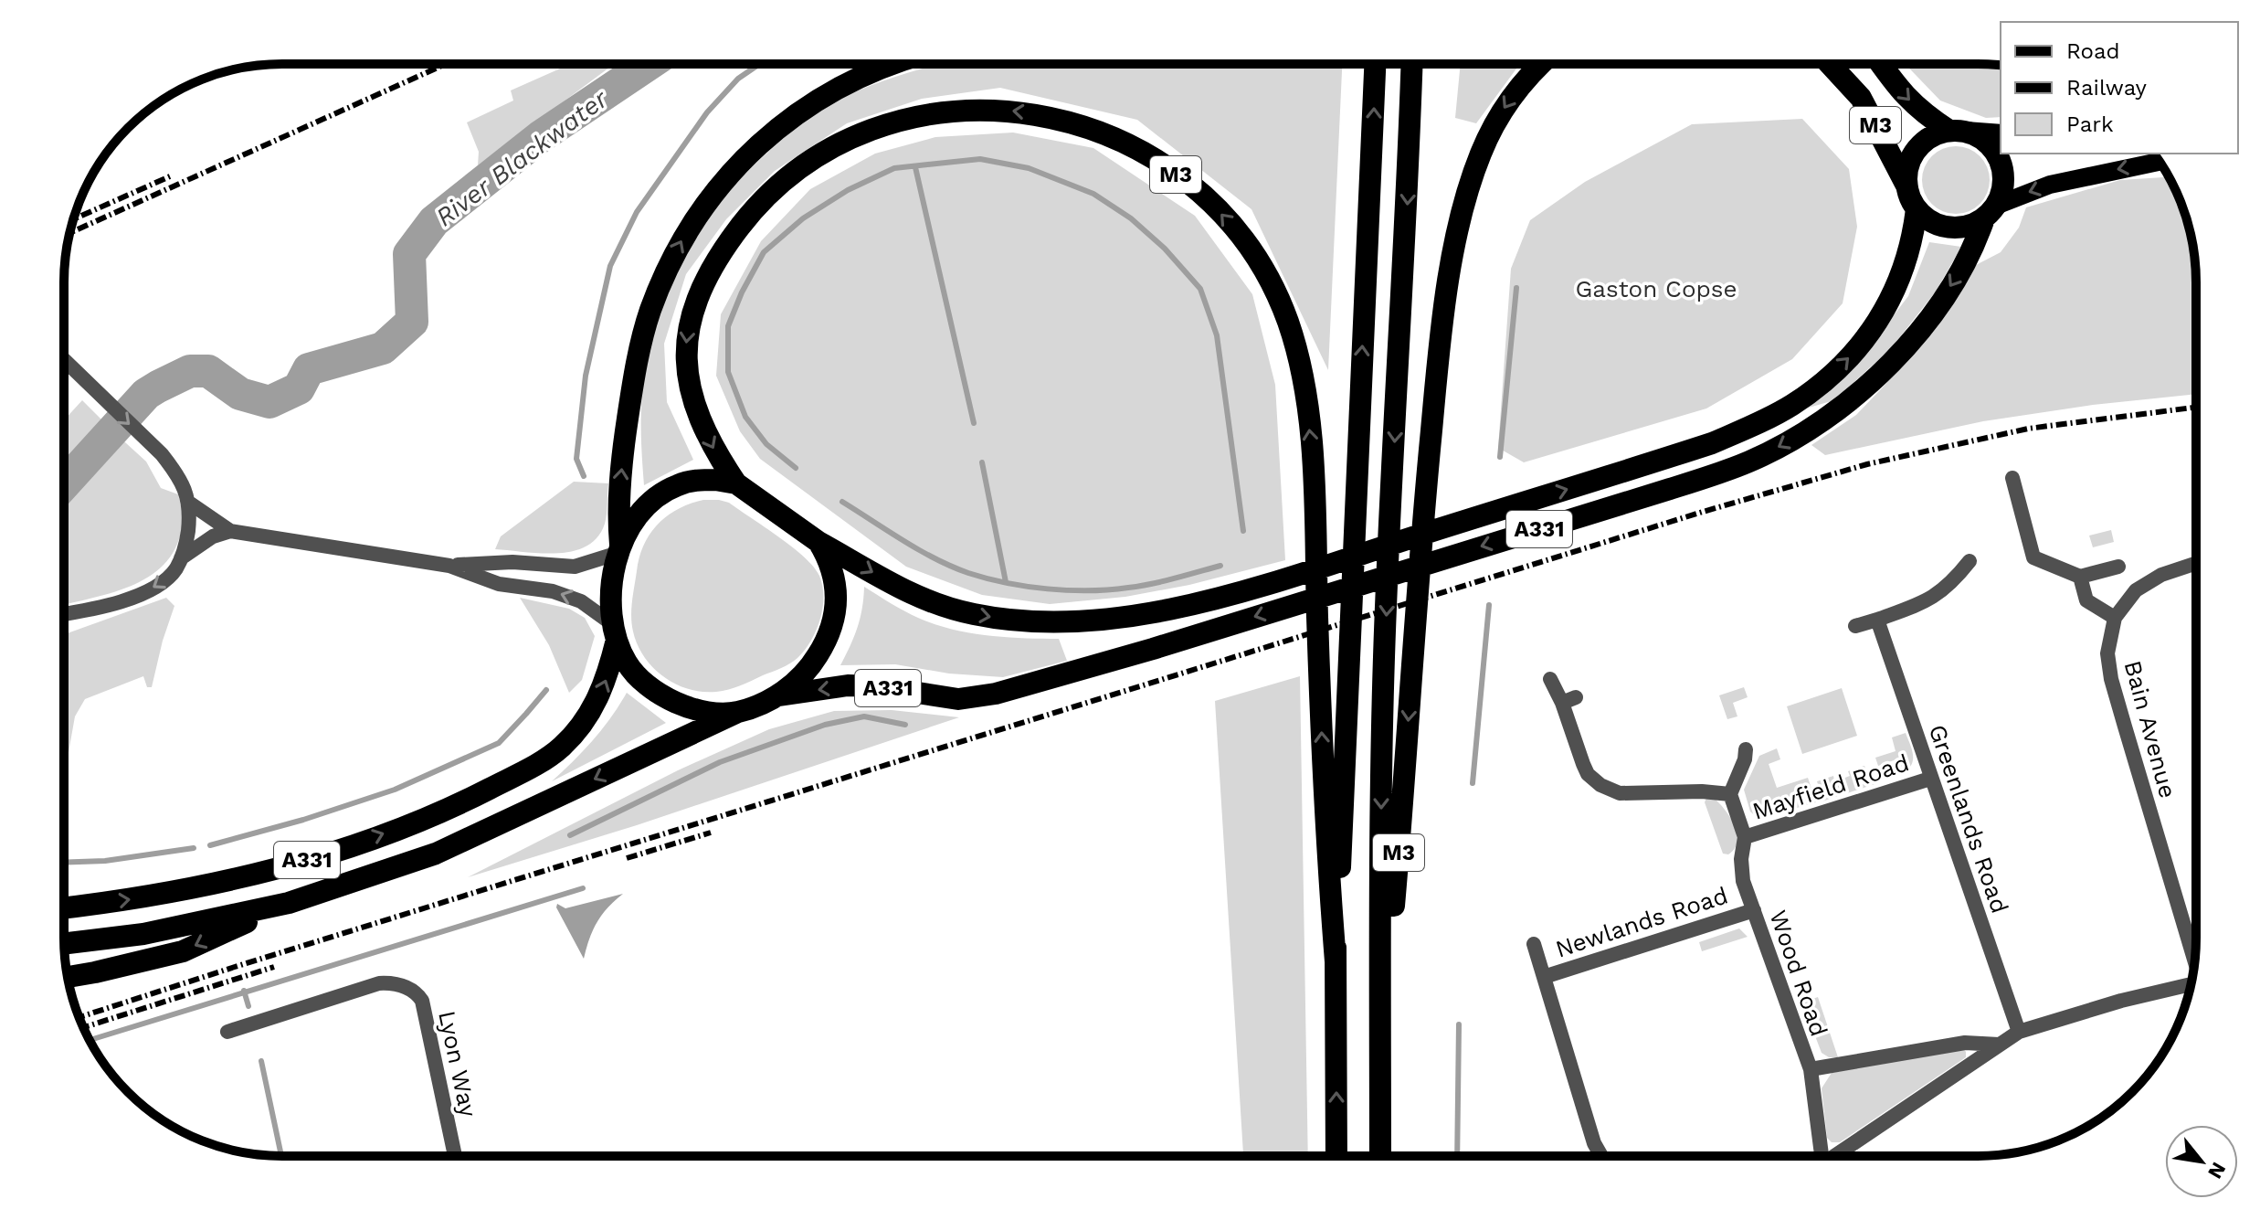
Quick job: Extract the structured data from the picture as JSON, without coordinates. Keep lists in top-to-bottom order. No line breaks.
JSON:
{"streets":{"highway":["M3","A331"],"street":["Bain Avenue","Mayfield Road","Greenlands Road","Newlands Road","Wood Road","Lyon Way"]},"crossings":[["M3","A331"],["Bain Avenue","Greenlands Road"],["Mayfield Road","Greenlands Road"],["Mayfield Road","Wood Road"],["Newlands Road","Wood Road"]],"water":["River Blackwater"],"parks":["Gaston Copse"],"legend":["Road","Railway","Park"],"north":"bottom right"}
